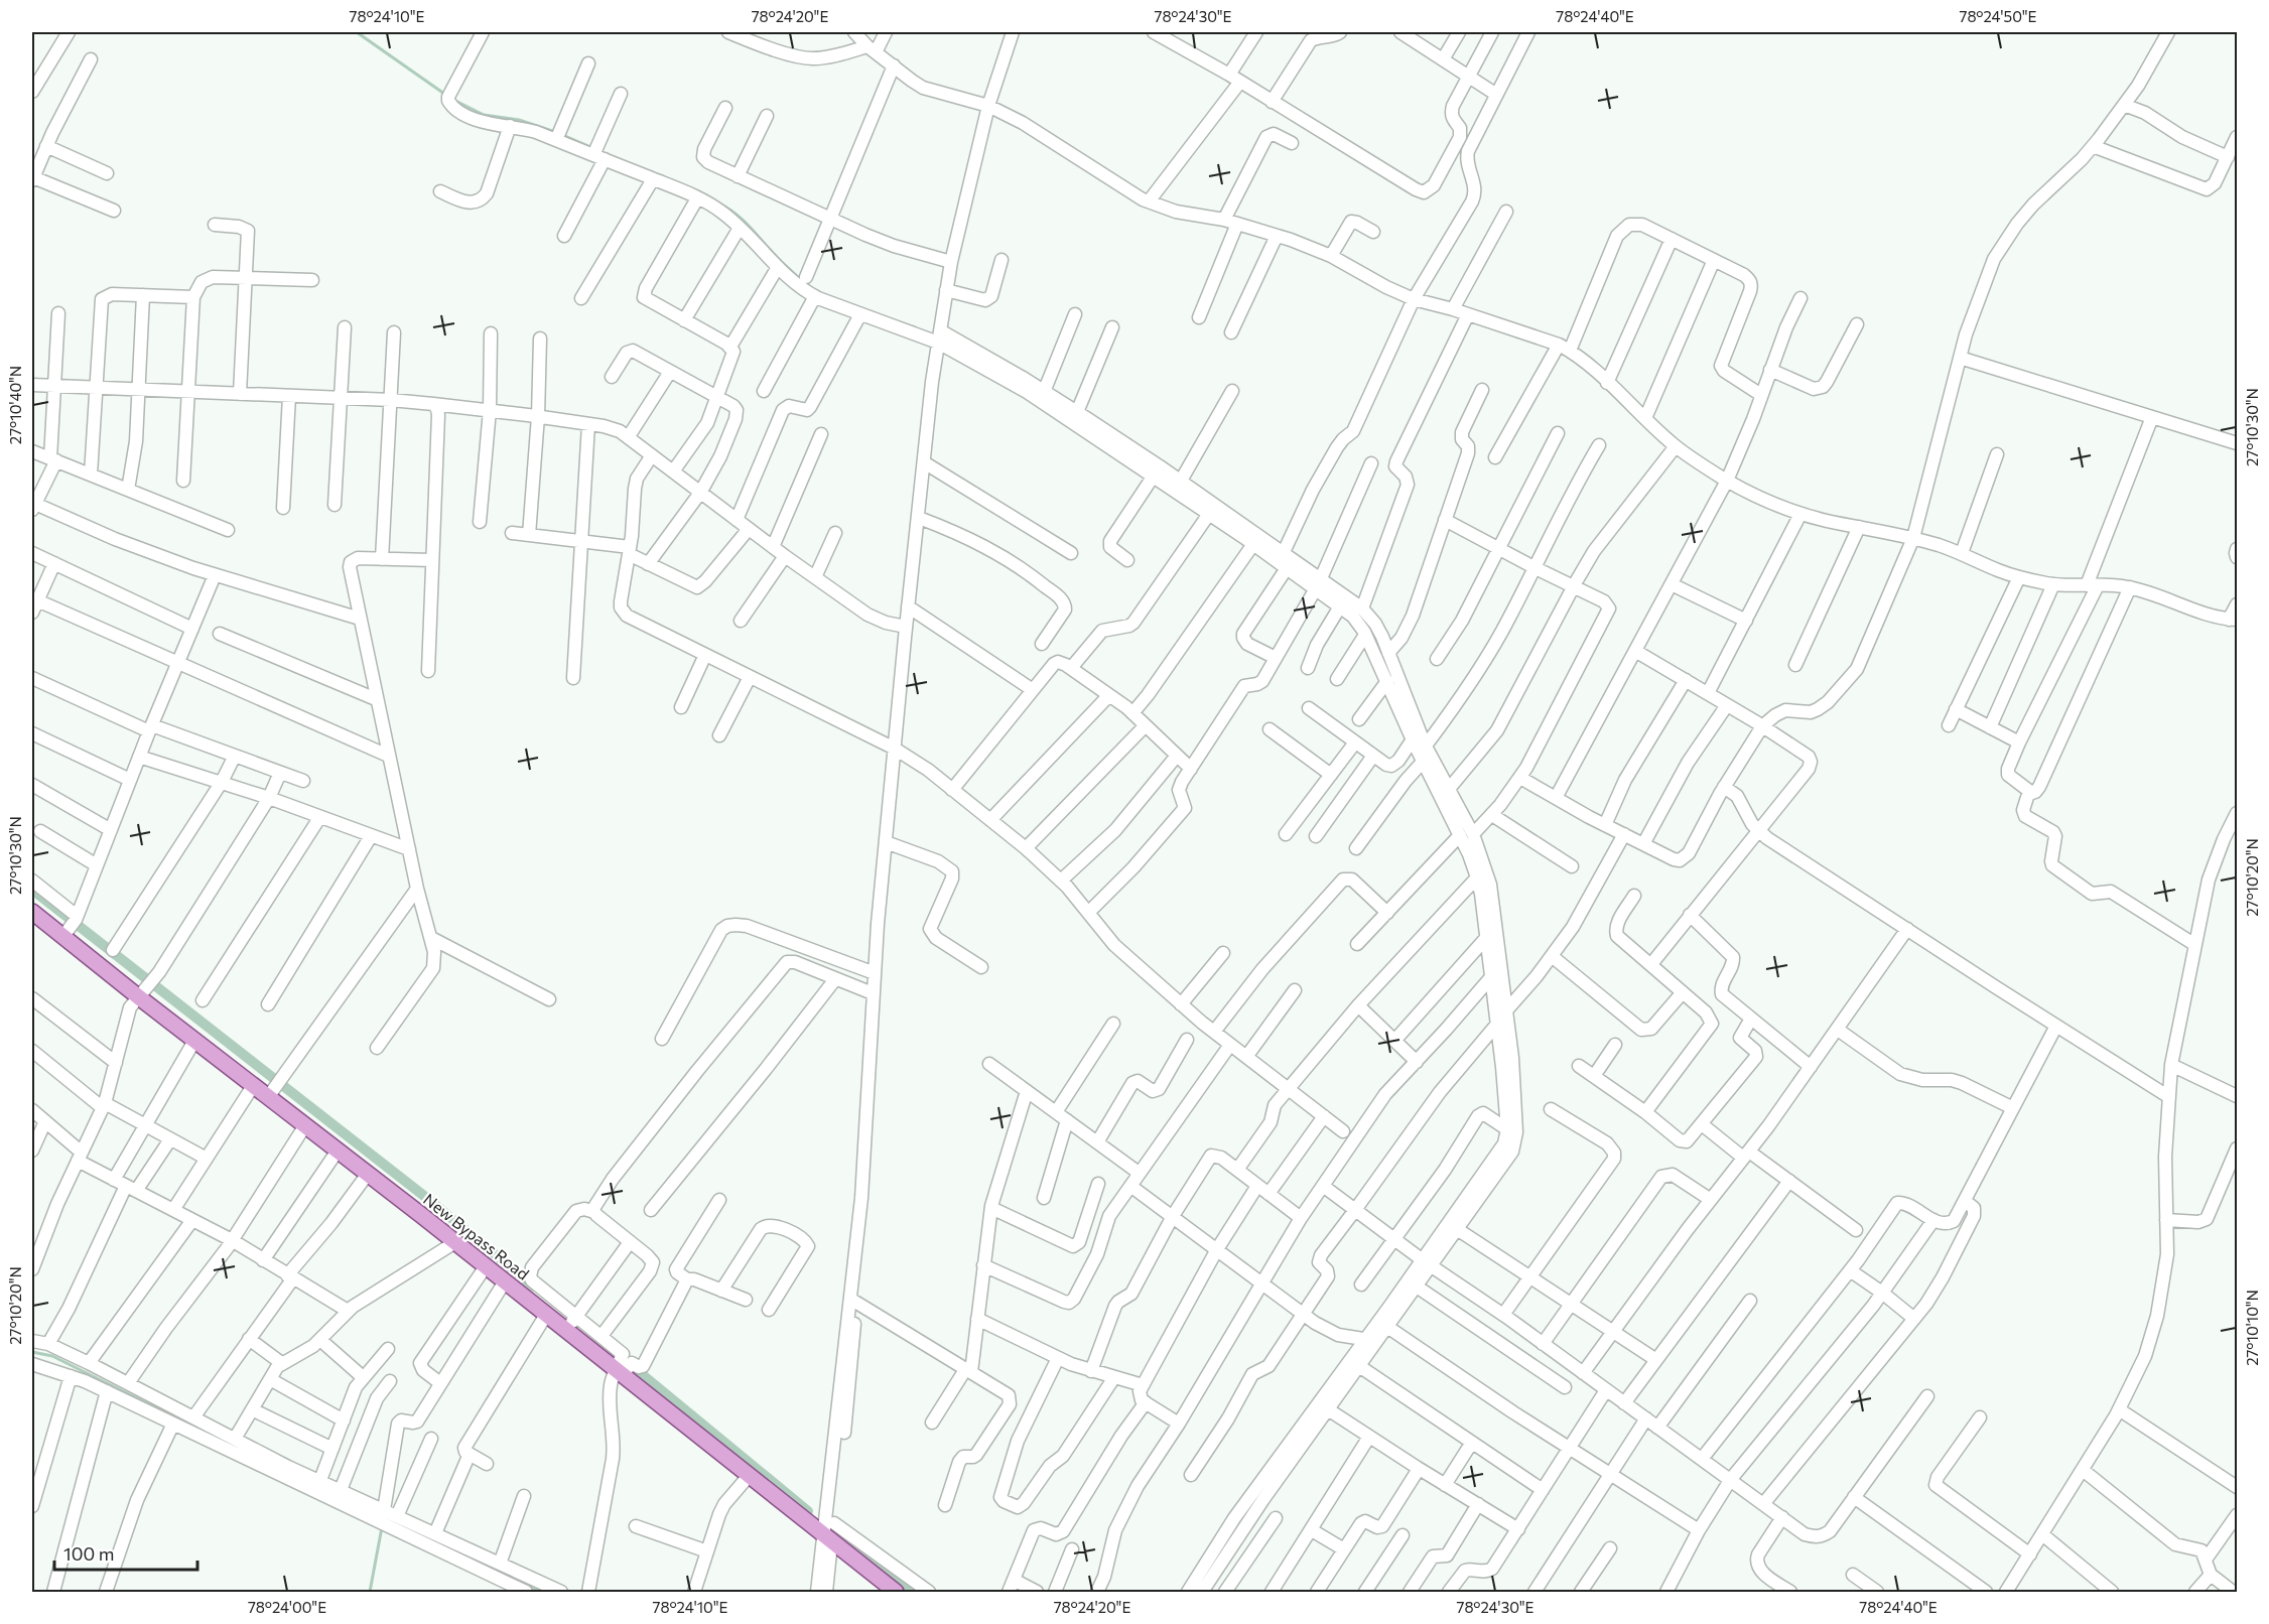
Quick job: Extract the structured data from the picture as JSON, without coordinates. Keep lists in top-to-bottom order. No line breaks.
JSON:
{"streets":{"main road":["New Bypass Road"]},"scale_bar":"100 m","coordinates":["78°24'10\"E","78°24'20\"E","78°24'30\"E","78°24'40\"E","78°24'50\"E","27°10'40\"N","27°10'30\"N","27°10'20\"N","27°10'10\"N","78°24'00\"E"]}
